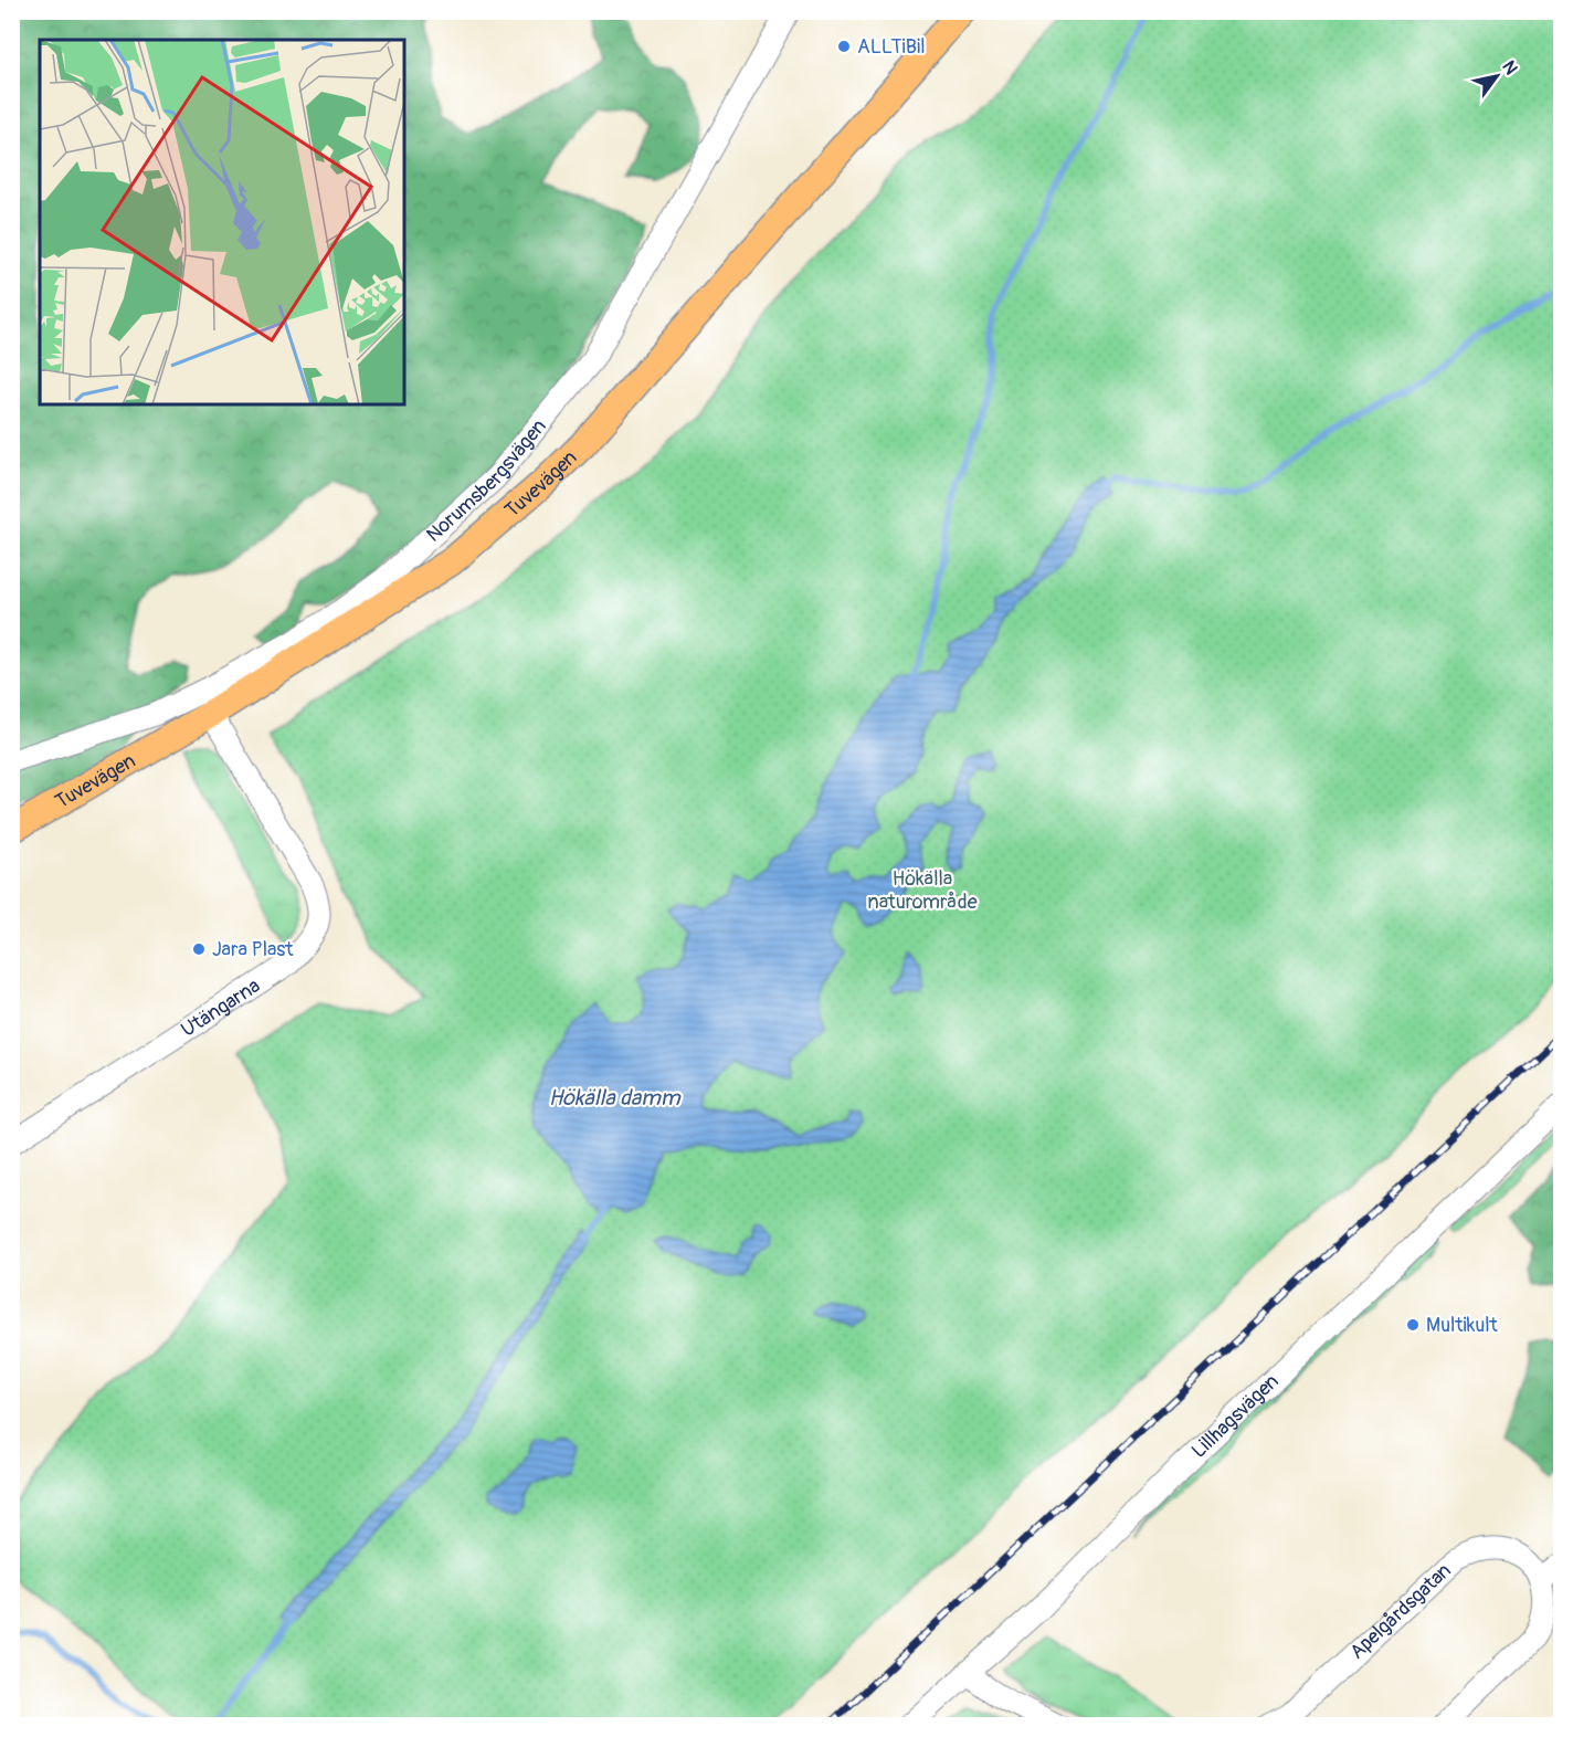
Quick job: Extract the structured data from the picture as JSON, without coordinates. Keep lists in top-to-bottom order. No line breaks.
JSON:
{"streets":{"main road":["Tuvevägen"],"street":["Norumsbergsvägen","Utängarna","Lillhagsvägen","Apelgårdsgatan"]},"crossings":[["Tuvevägen","Utängarna"]],"water":["Hökälla damm"],"parks":["Hökälla naturområde"],"places":["ALLTiBil","Jara Plast","Multikult"],"north":"top right"}
